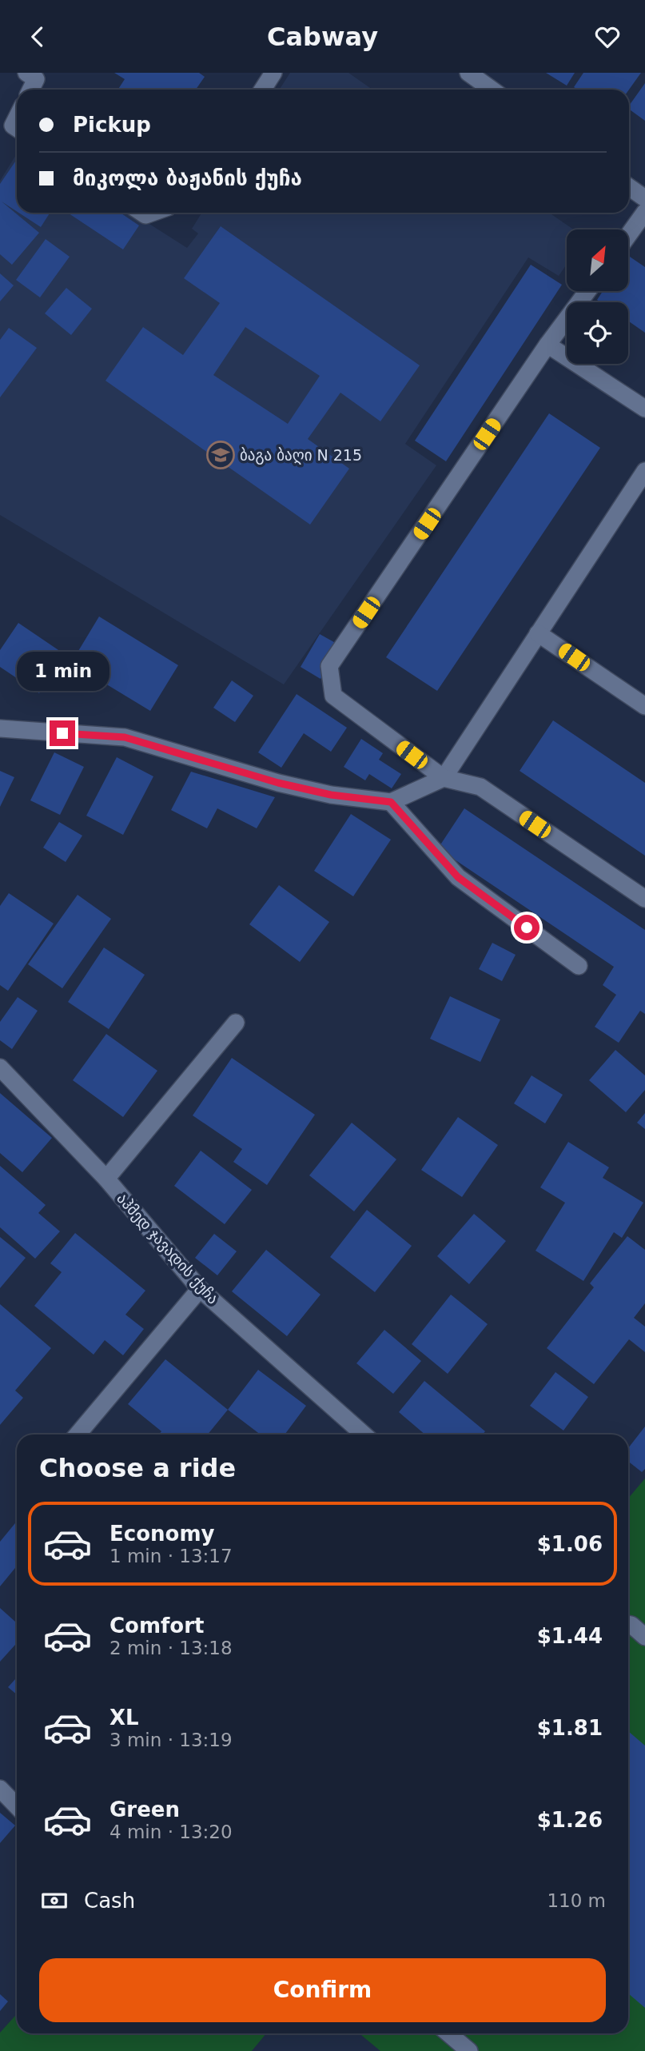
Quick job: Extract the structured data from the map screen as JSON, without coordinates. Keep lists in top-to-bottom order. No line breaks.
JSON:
{"streets":{"street":["აჰმედ ჯავადის ქუჩა"]},"places":{"school or university":["ბაგა ბაღი N 215"]},"north":"top right","page":{"header":"Cabway","banner":["Pickup","მიკოლა ბაჟანის ქუჩა"],"bubble":"1 min","heading":"Choose a ride","list":[{"name":"Economy","note":"1 min · 13:17","value":"$1.06"},{"name":"Comfort","note":"2 min · 13:18","value":"$1.44"},{"name":"XL","note":"3 min · 13:19","value":"$1.81"},{"name":"Green","note":"4 min · 13:20","value":"$1.26"}],"pay":["Cash","110 m"],"buttons":"Confirm"}}
